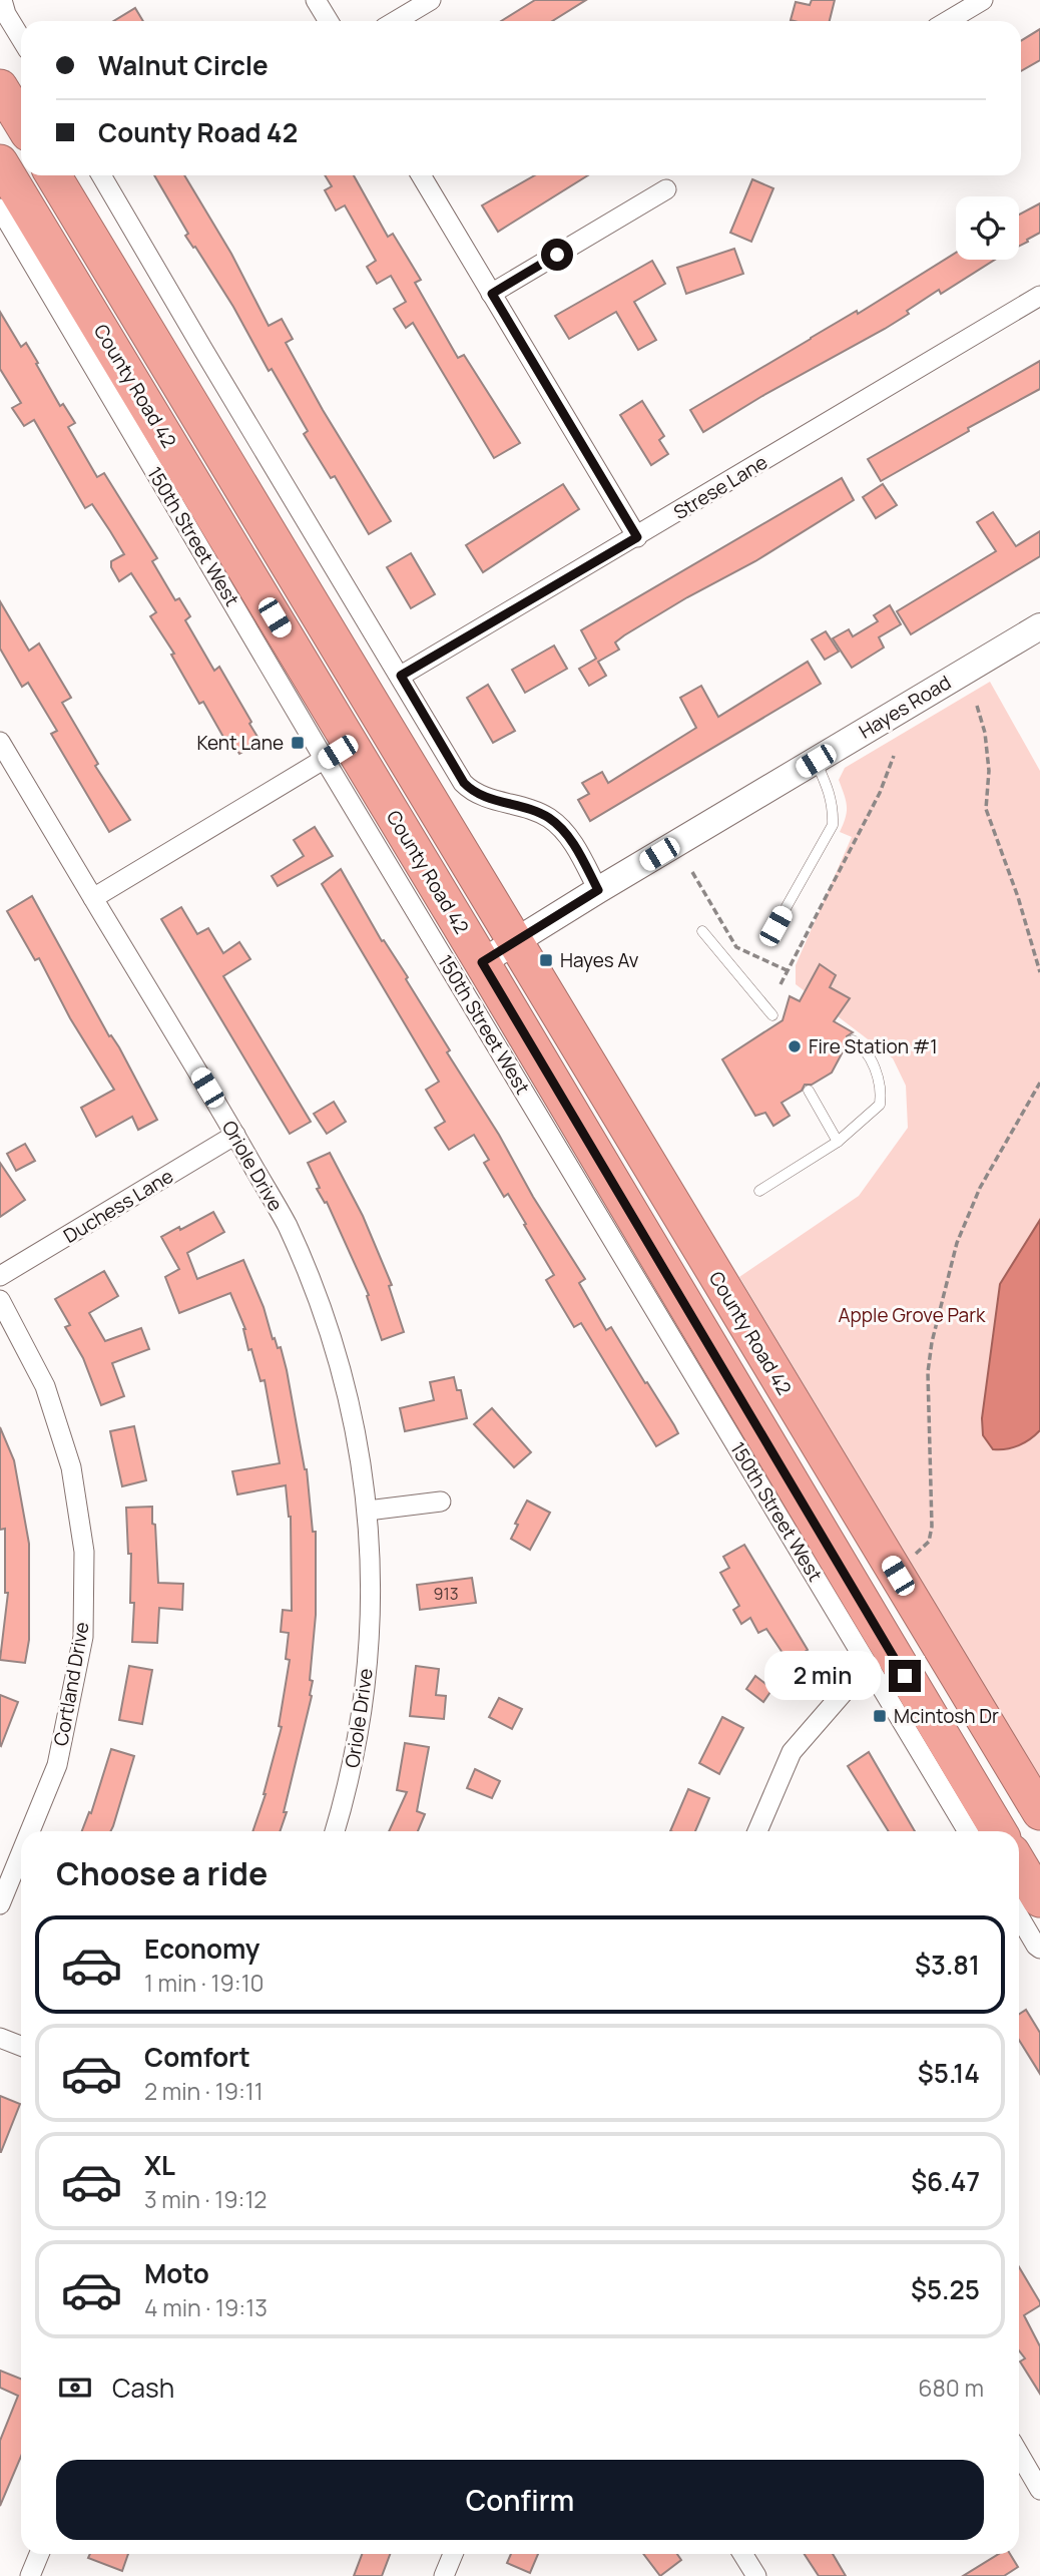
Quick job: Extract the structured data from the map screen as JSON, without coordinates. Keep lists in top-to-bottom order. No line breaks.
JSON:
{"streets":{"highway":["County Road 42"],"street":["Strese Lane","150th Street West","Hayes Road","Oriole Drive","Duchess Lane","Cortland Drive"]},"crossings":[["County Road 42","150th Street West"],["County Road 42","Hayes Road"],["Oriole Drive","Duchess Lane"]],"parks":["Apple Grove Park"],"places":{"transit":["Kent Lane","Hayes Av","Mcintosh Dr"],"other":["Fire Station #1"]},"house_numbers":["913"],"page":{"banner":["Walnut Circle","County Road 42"],"bubble":"2 min","heading":"Choose a ride","list":[{"name":"Economy","note":"1 min · 19:10","value":"$3.81"},{"name":"Comfort","note":"2 min · 19:11","value":"$5.14"},{"name":"XL","note":"3 min · 19:12","value":"$6.47"},{"name":"Moto","note":"4 min · 19:13","value":"$5.25"}],"pay":["Cash","680 m"],"buttons":"Confirm"}}
